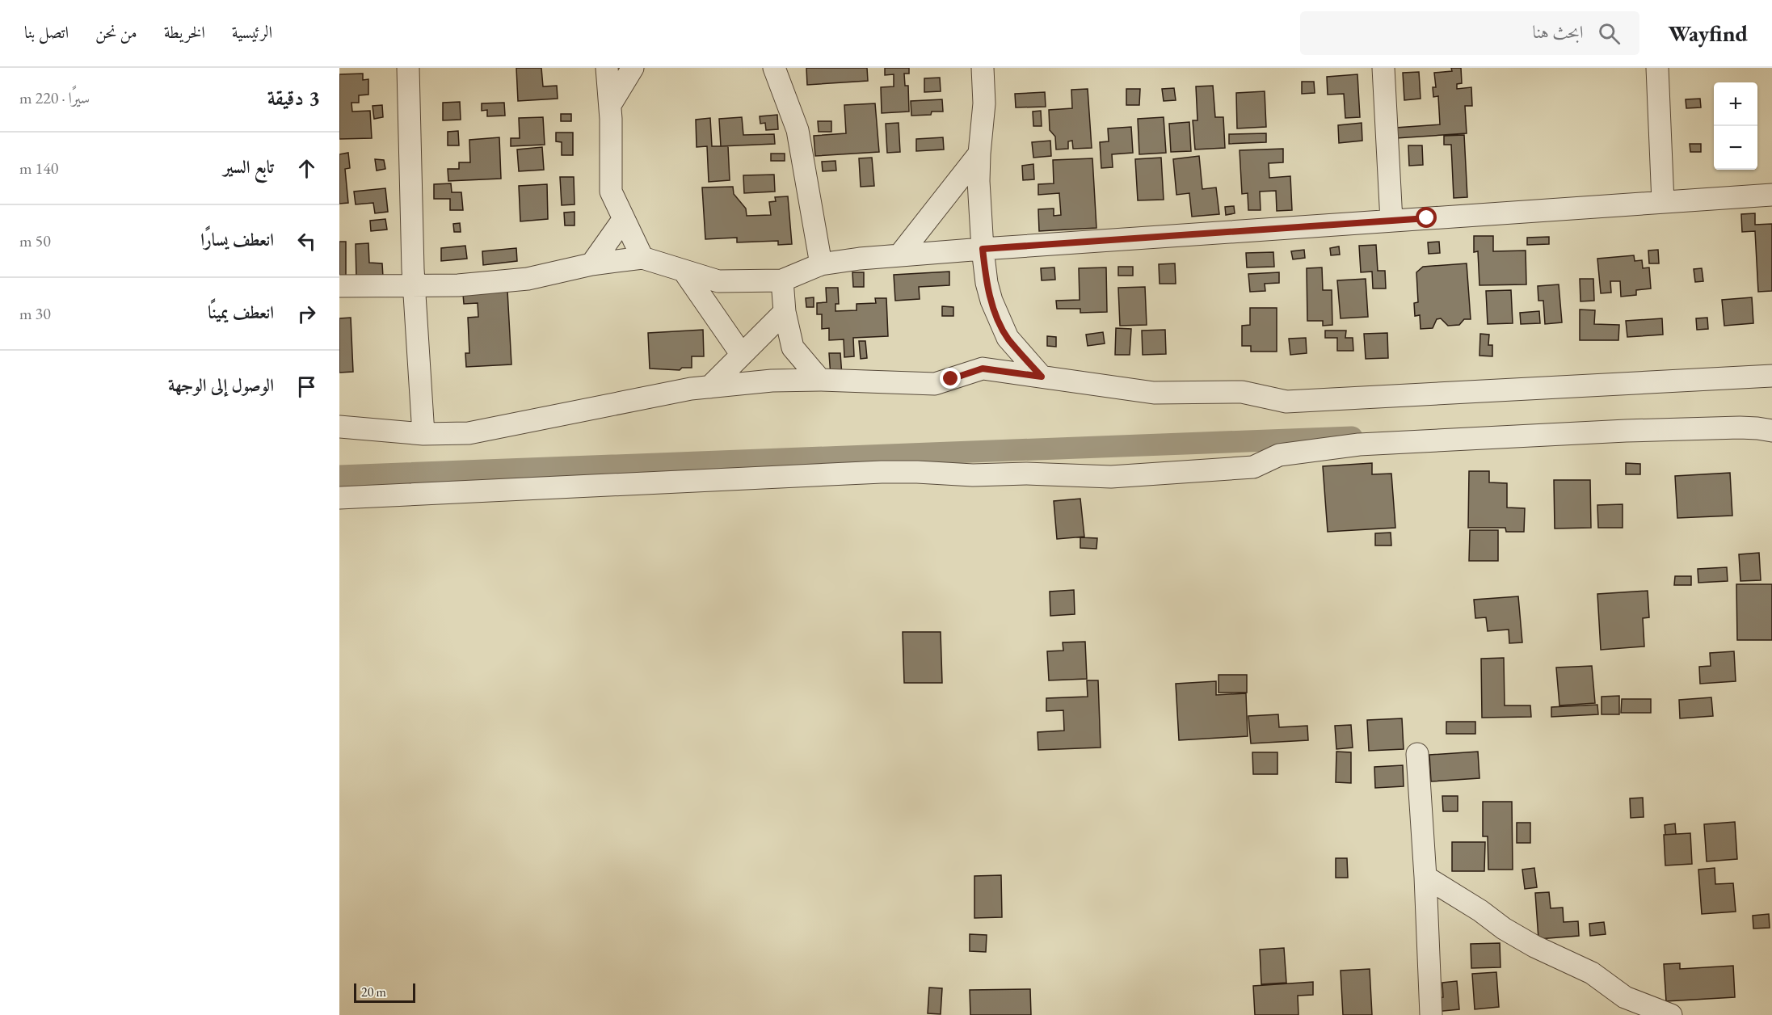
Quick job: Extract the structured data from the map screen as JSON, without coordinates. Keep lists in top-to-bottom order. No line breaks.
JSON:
{"scale_bar":"20 m","page":{"header":"Wayfind","search":"ابحث هنا","nav":["الرئيسية","الخريطة","من نحن","اتصل بنا"],"heading":["3 دقيقة","سيرًا · 220 m"],"map_buttons":["+","−"],"list":[["تابع السير","140 m"],["انعطف يسارًا","50 m"],["انعطف يمينًا","30 m"],"الوصول إلى الوجهة"],"scale":"20 m"}}
